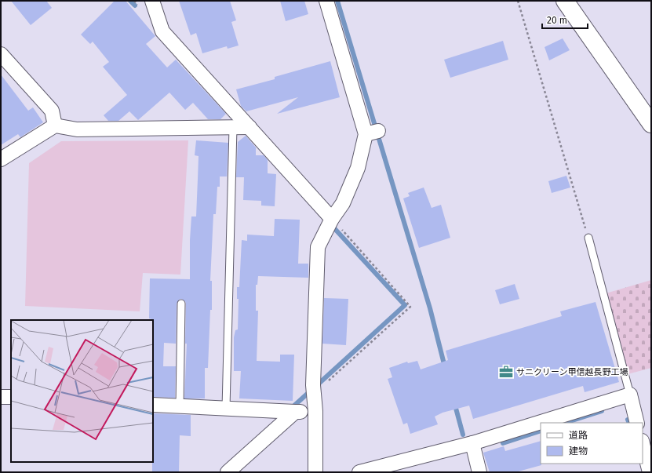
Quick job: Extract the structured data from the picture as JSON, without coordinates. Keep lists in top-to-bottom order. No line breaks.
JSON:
{"places":{"office":["サニクリーン甲信越長野工場"]},"legend":["道路","建物"],"scale_bar":"20 m"}
